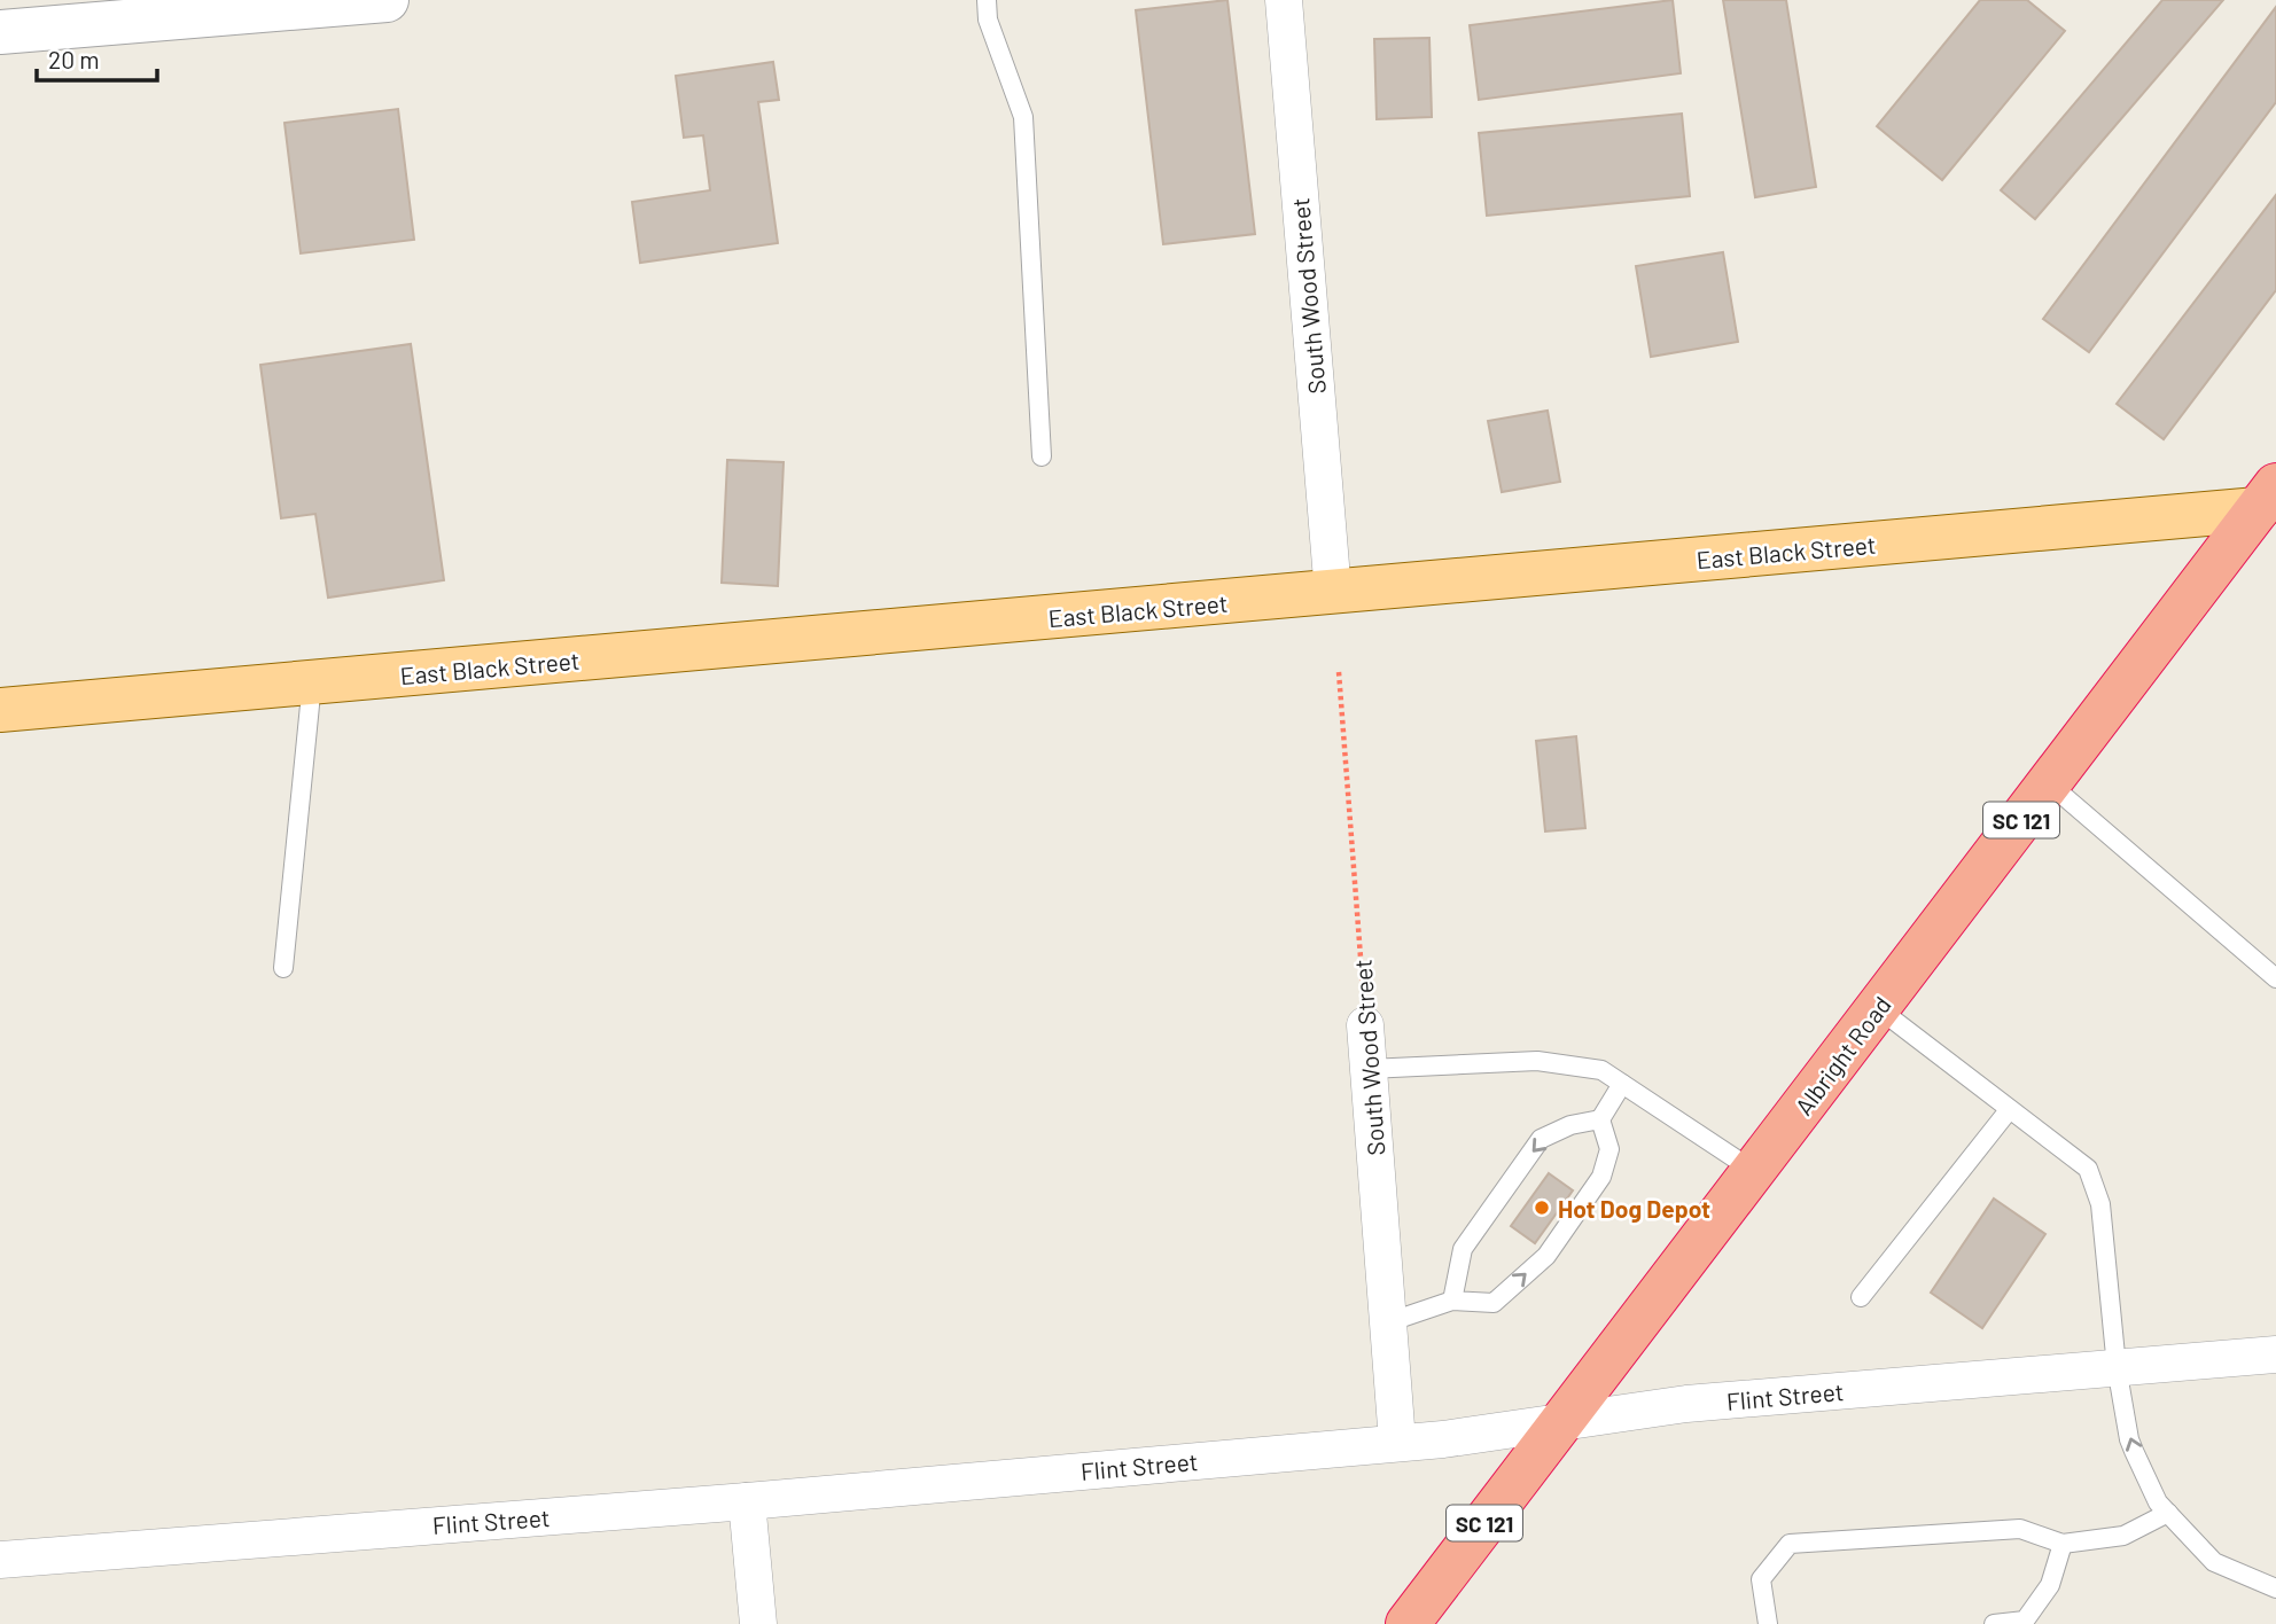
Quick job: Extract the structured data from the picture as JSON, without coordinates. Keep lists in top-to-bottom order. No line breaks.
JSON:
{"streets":{"highway":["SC 121","Albright Road"],"main road":["East Black Street"],"street":["South Wood Street","Flint Street"]},"crossings":[["South Wood Street","East Black Street"],["South Wood Street","Flint Street"],["East Black Street","Albright Road"],["Albright Road","Flint Street"]],"places":["Hot Dog Depot"],"scale_bar":"20 m"}
